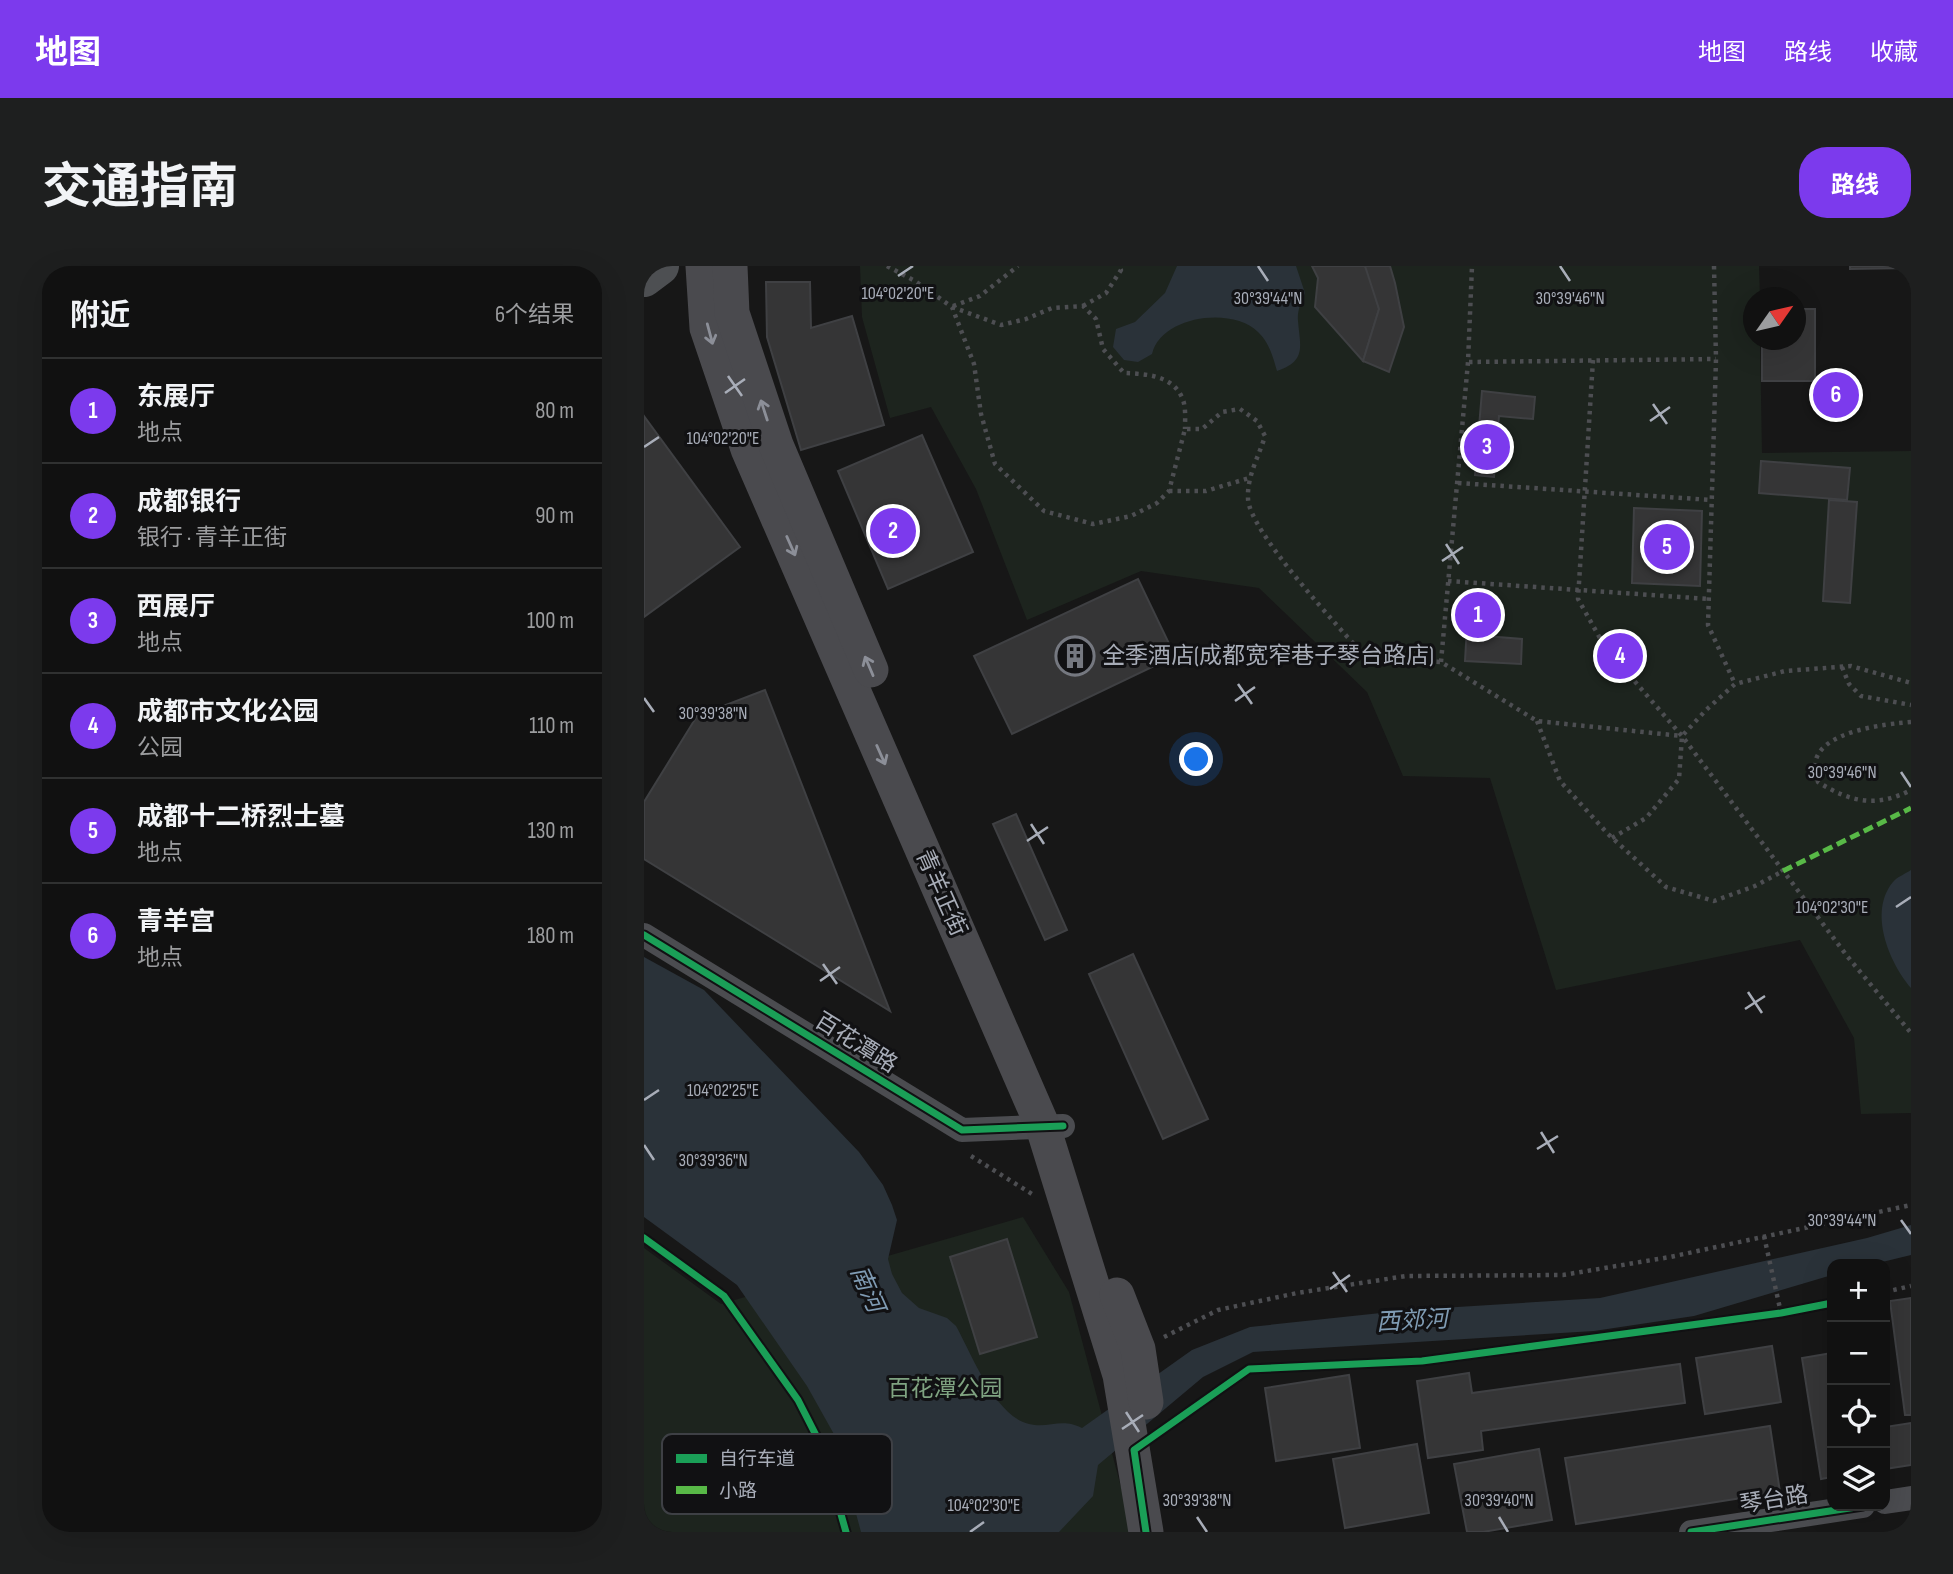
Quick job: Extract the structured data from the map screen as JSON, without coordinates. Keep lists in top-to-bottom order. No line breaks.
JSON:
{"streets":{"main road":["青羊正街"],"street":["百花潭路","琴台路"]},"crossings":[["青羊正街","百花潭路"]],"water":["南河","西郊河"],"parks":["百花潭公园"],"places":{"building":["全季酒店(成都宽窄巷子琴台路店)"]},"legend":["自行车道","小路"],"north":"top right","page":{"header":"地图","nav":["地图","路线","收藏"],"title":"交通指南","buttons":"路线","heading":["附近","6个结果"],"list":[{"mark":"1","name":"东展厅","note":"地点","value":"80 m"},{"mark":"2","name":"成都银行","note":"银行 · 青羊正街","value":"90 m"},{"mark":"3","name":"西展厅","note":"地点","value":"100 m"},{"mark":"4","name":"成都市文化公园","note":"公园","value":"110 m"},{"mark":"5","name":"成都十二桥烈士墓","note":"地点","value":"130 m"},{"mark":"6","name":"青羊宫","note":"地点","value":"180 m"}],"pins":["6","3","2","5","1","4"],"map_buttons":["+","−"]},"coordinates":["104°02'20\"E","30°39'44\"N","30°39'46\"N","30°39'38\"N","104°02'30\"E","104°02'25\"E","30°39'36\"N","30°39'40\"N"]}
